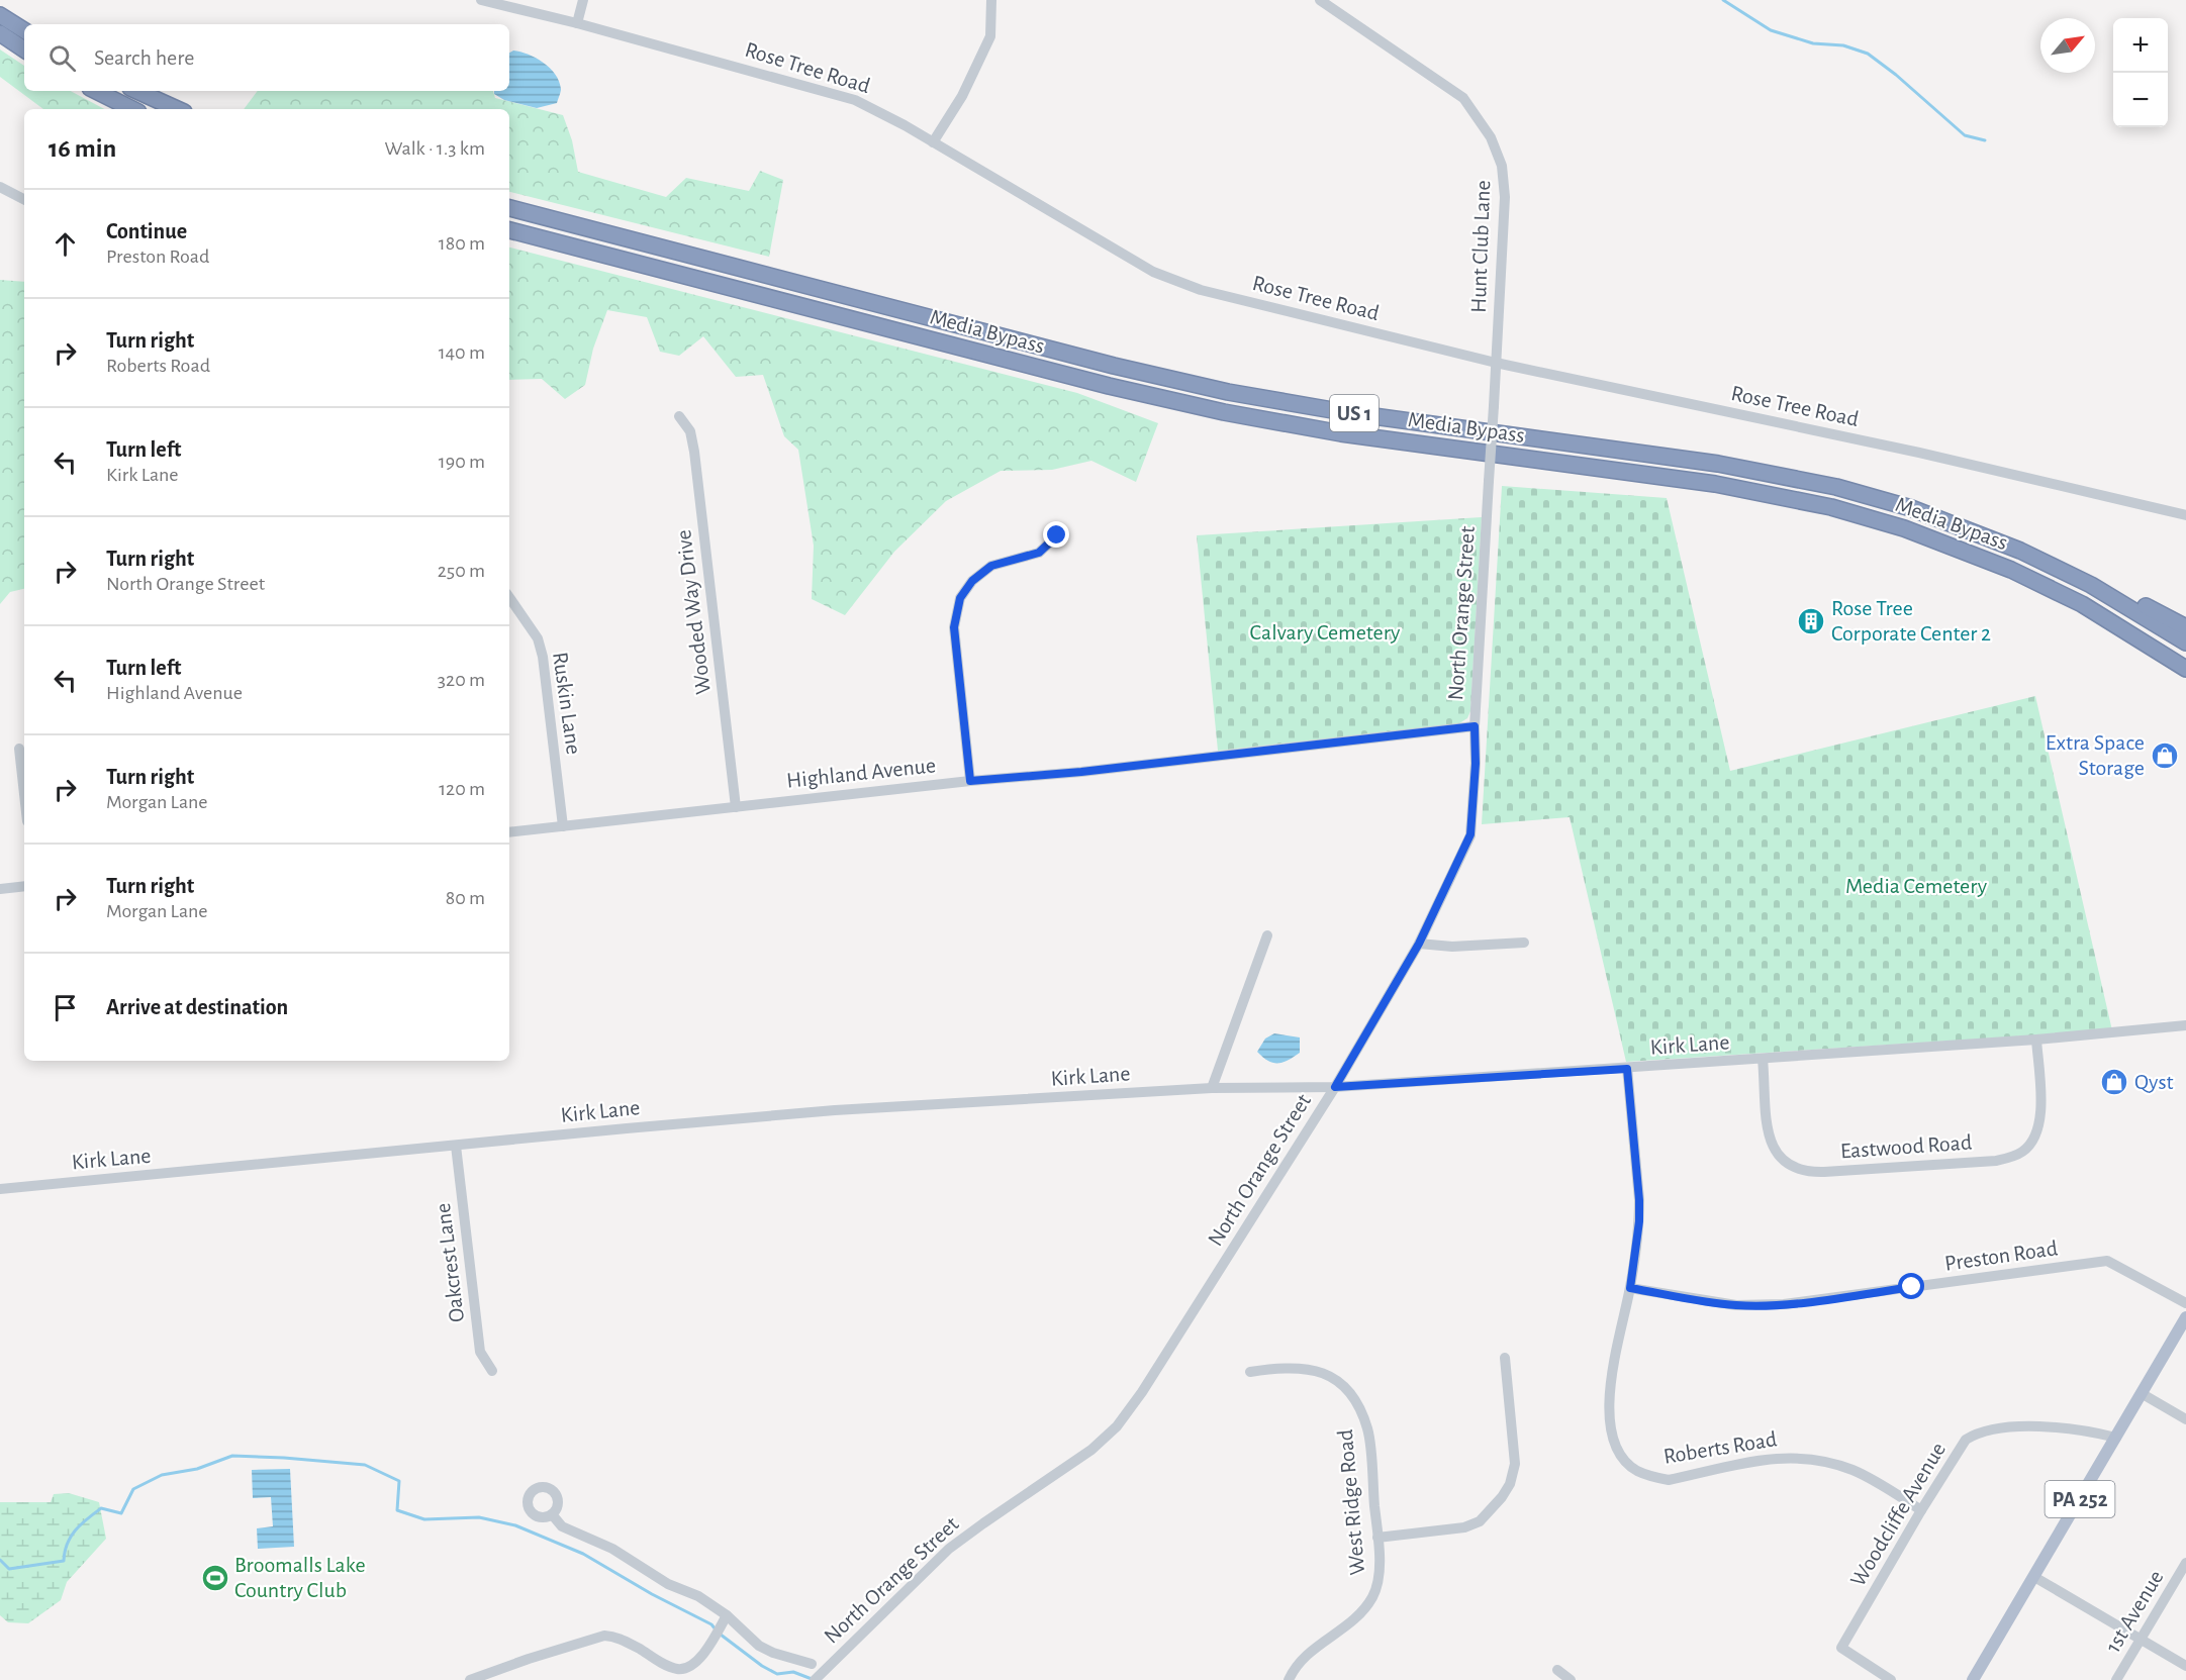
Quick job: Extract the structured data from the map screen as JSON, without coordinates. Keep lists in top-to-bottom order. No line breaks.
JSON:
{"streets":{"highway":["Media Bypass","US 1"],"main road":["PA 252"],"street":["Rose Tree Road","Hunt Club Lane","Wooded Way Drive","North Orange Street","Ruskin Lane","Highland Avenue","Kirk Lane","Eastwood Road","Preston Road","Oakcrest Lane","Roberts Road","West Ridge Road","Woodcliffe Avenue","1st Avenue"]},"crossings":[["Rose Tree Road","Hunt Club Lane"],["Rose Tree Road","North Orange Street"],["Hunt Club Lane","North Orange Street"],["Wooded Way Drive","Highland Avenue"],["North Orange Street","Highland Avenue"],["North Orange Street","Kirk Lane"],["Ruskin Lane","Highland Avenue"],["Kirk Lane","Eastwood Road"],["Kirk Lane","Oakcrest Lane"],["Kirk Lane","Roberts Road"],["Preston Road","Roberts Road"],["Roberts Road","Woodcliffe Avenue"],["PA 252","Woodcliffe Avenue"]],"parks":["Calvary Cemetery","Media Cemetery"],"places":{"building":["Rose Tree Corporate Center 2"],"shop":["Extra Space Storage","Qyst"],"sports":["Broomalls Lake Country Club"]},"north":"top right","page":{"map_buttons":["+","−"],"search":"Search here","heading":["16 min","Walk · 1.3 km"],"list":[["Continue","Preston Road","180 m"],["Turn right","Roberts Road","140 m"],["Turn left","Kirk Lane","190 m"],["Turn right","North Orange Street","250 m"],["Turn left","Highland Avenue","320 m"],["Turn right","Morgan Lane","120 m"],["Turn right","Morgan Lane","80 m"],"Arrive at destination"]}}
